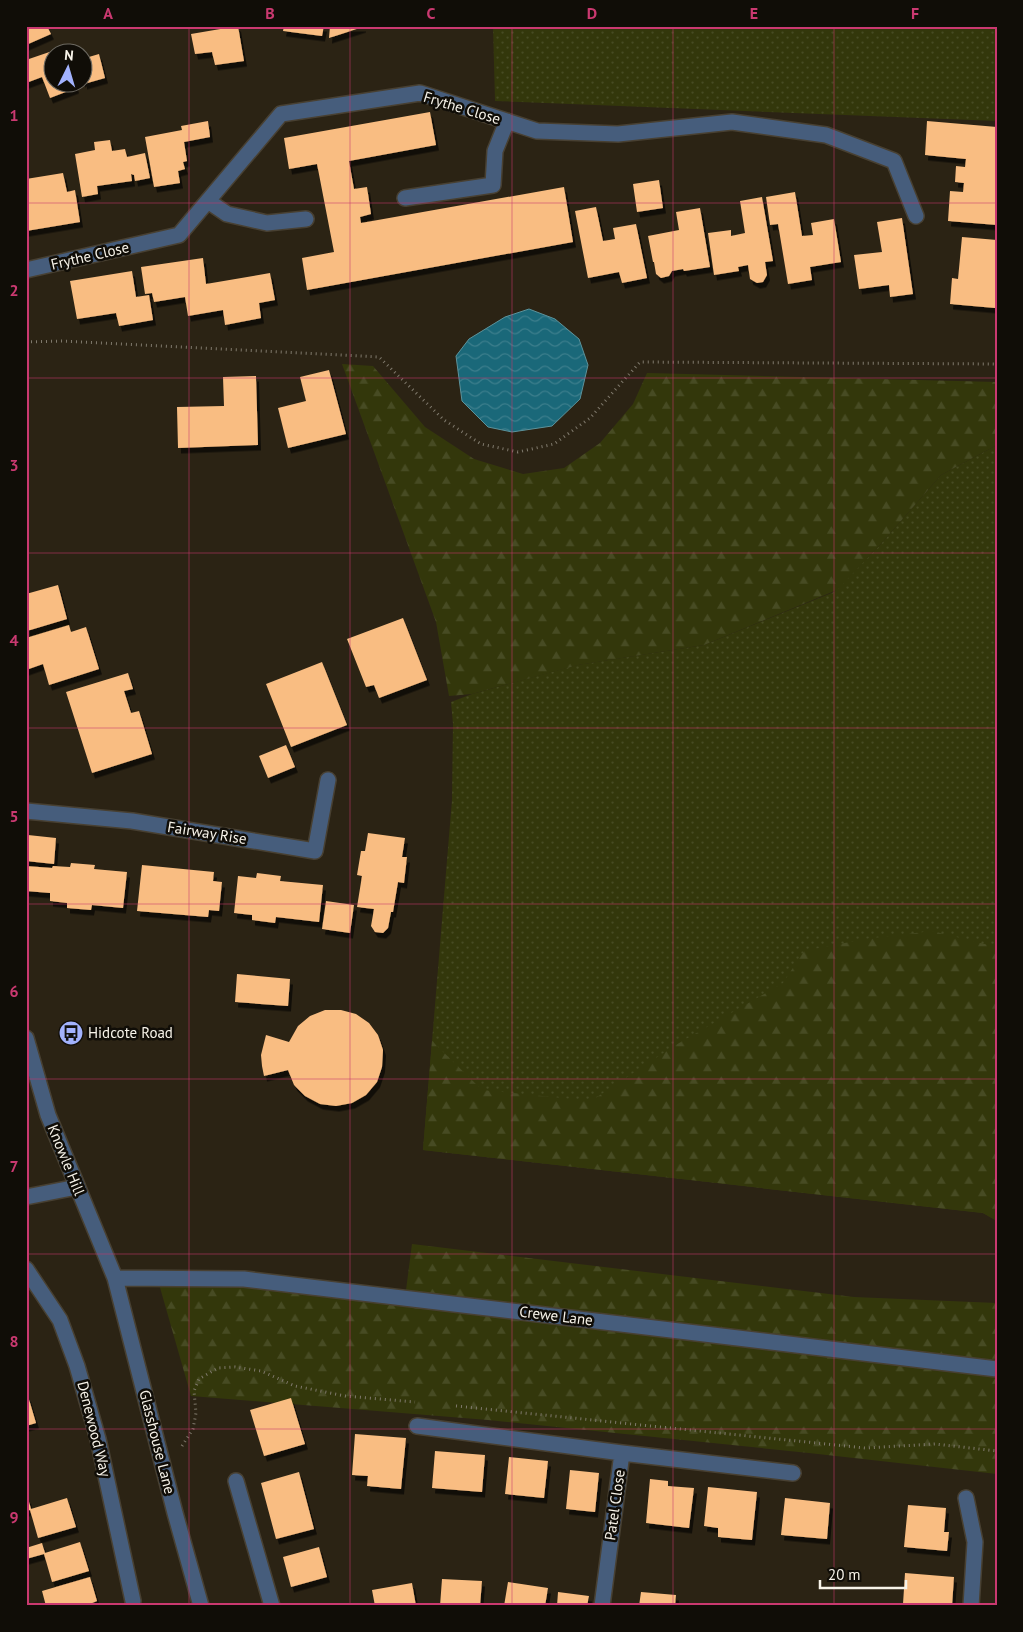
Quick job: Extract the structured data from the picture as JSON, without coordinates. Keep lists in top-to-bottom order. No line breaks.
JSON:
{"streets":{"street":["Frythe Close","Fairway Rise","Knowle Hill","Crewe Lane","Denewood Way","Glasshouse Lane","Patel Close"]},"crossings":[["Knowle Hill","Crewe Lane"],["Knowle Hill","Glasshouse Lane"],["Crewe Lane","Glasshouse Lane"]],"places":{"bus stop":["Hidcote Road"]},"scale_bar":"20 m","north":"top","grid":{"columns":["A","B","C","D","E","F"],"rows":["1","2","3","4","5","6","7","8","9"]}}
